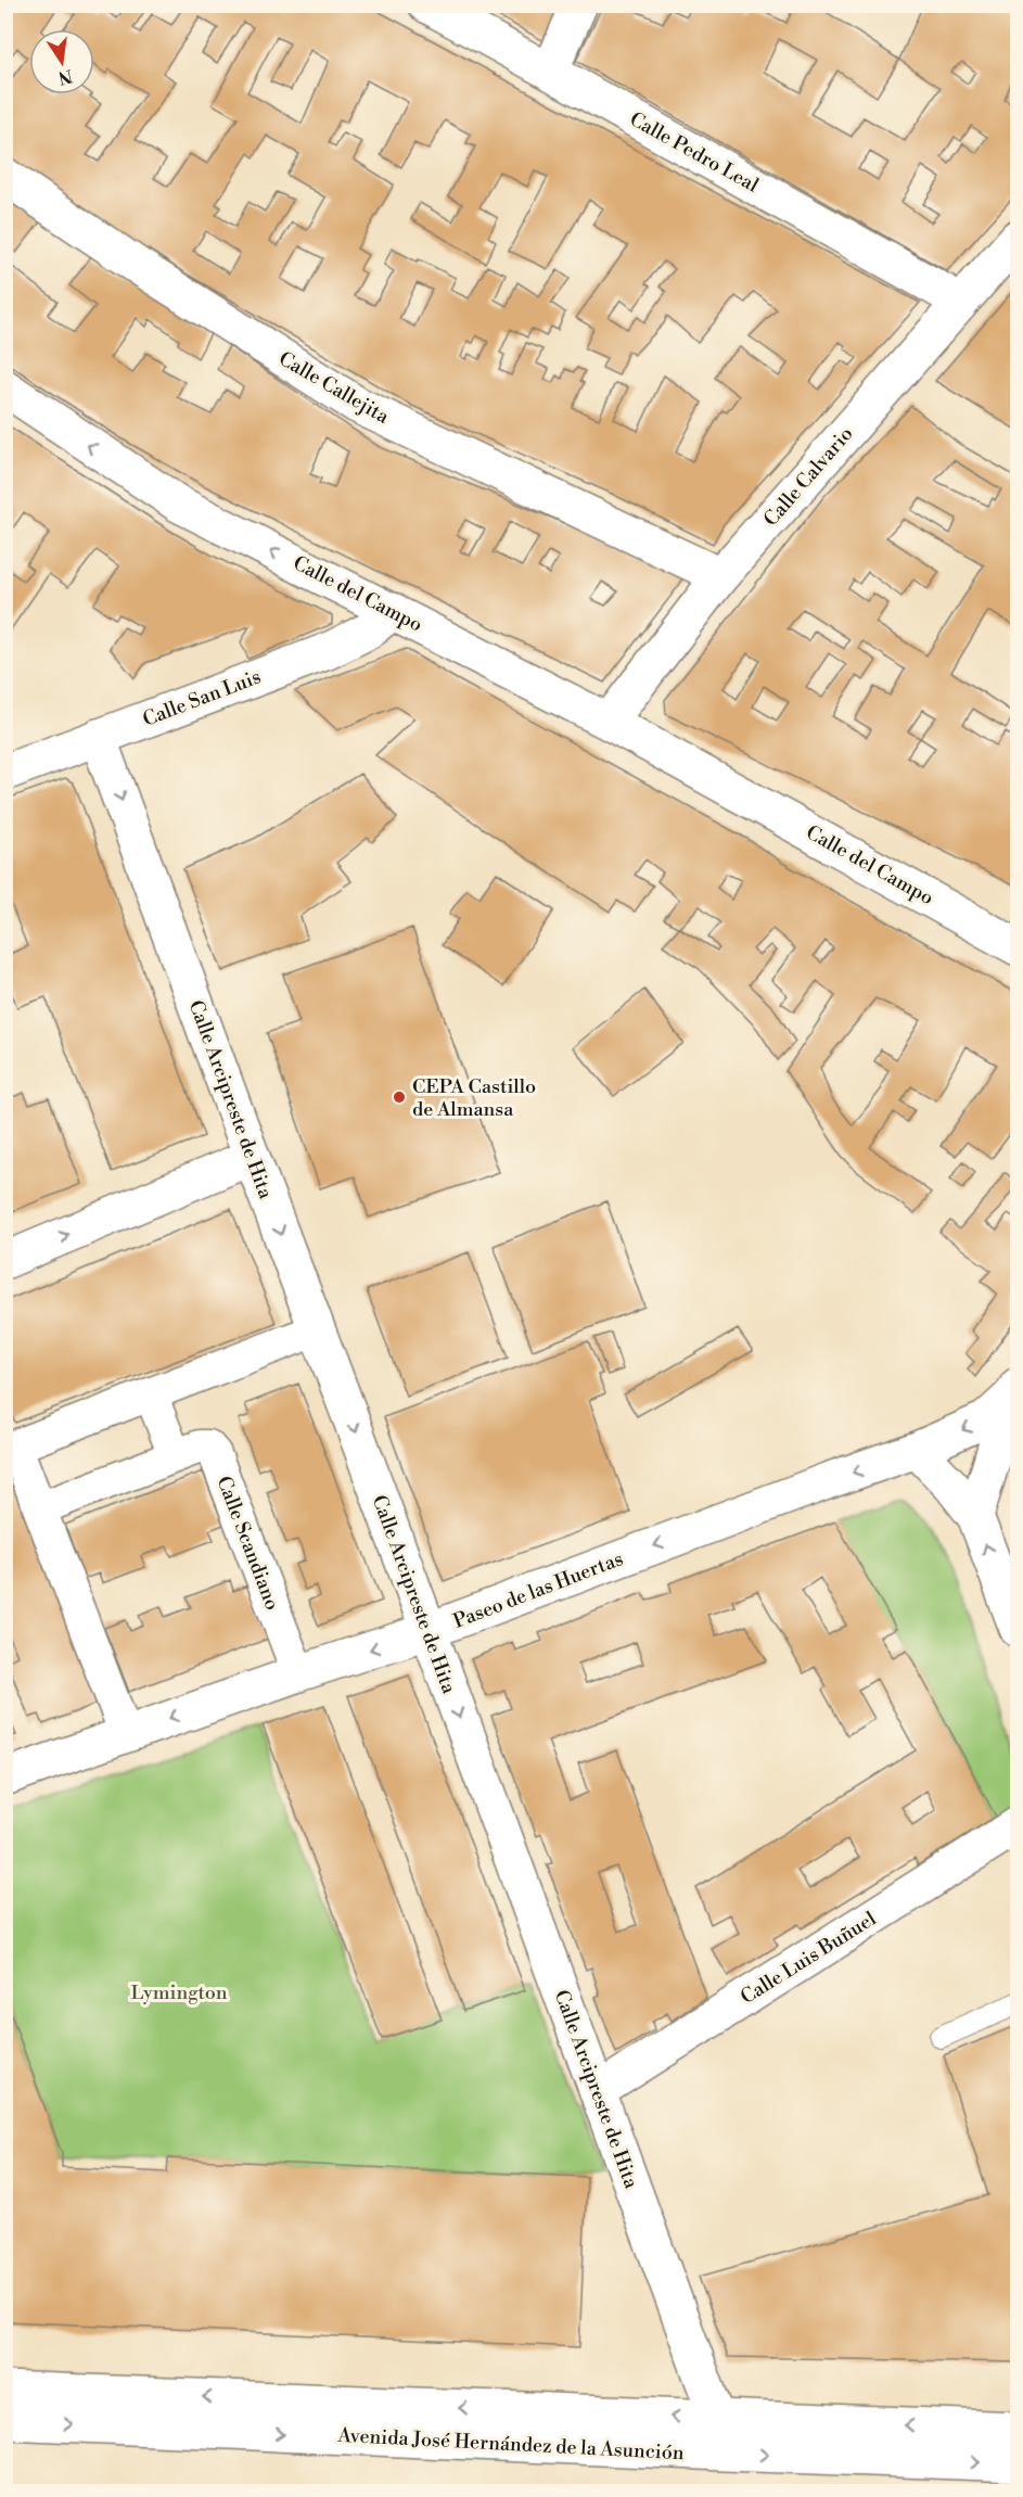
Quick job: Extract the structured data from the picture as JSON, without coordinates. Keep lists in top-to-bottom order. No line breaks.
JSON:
{"streets":{"street":["Calle Pedro Leal","Calle Callejita","Calle Calvario","Calle del Campo","Calle San Luis","Calle Arcipreste de Hita","Calle Scandiano","Paseo de las Huertas","Calle Luis Buñuel","Avenida José Hernández de la Asunción"]},"crossings":[["Calle Pedro Leal","Calle Calvario"],["Calle Callejita","Calle Calvario"],["Calle Calvario","Calle del Campo"],["Calle del Campo","Calle San Luis"],["Calle San Luis","Calle Arcipreste de Hita"],["Calle Arcipreste de Hita","Paseo de las Huertas"],["Calle Arcipreste de Hita","Calle Luis Buñuel"],["Calle Arcipreste de Hita","Avenida José Hernández de la Asunción"],["Calle Scandiano","Paseo de las Huertas"]],"one_way":["Calle Arcipreste de Hita","Paseo de las Huertas"],"parks":["Lymington"],"places":["CEPA Castillo de Almansa"],"north":"bottom"}
